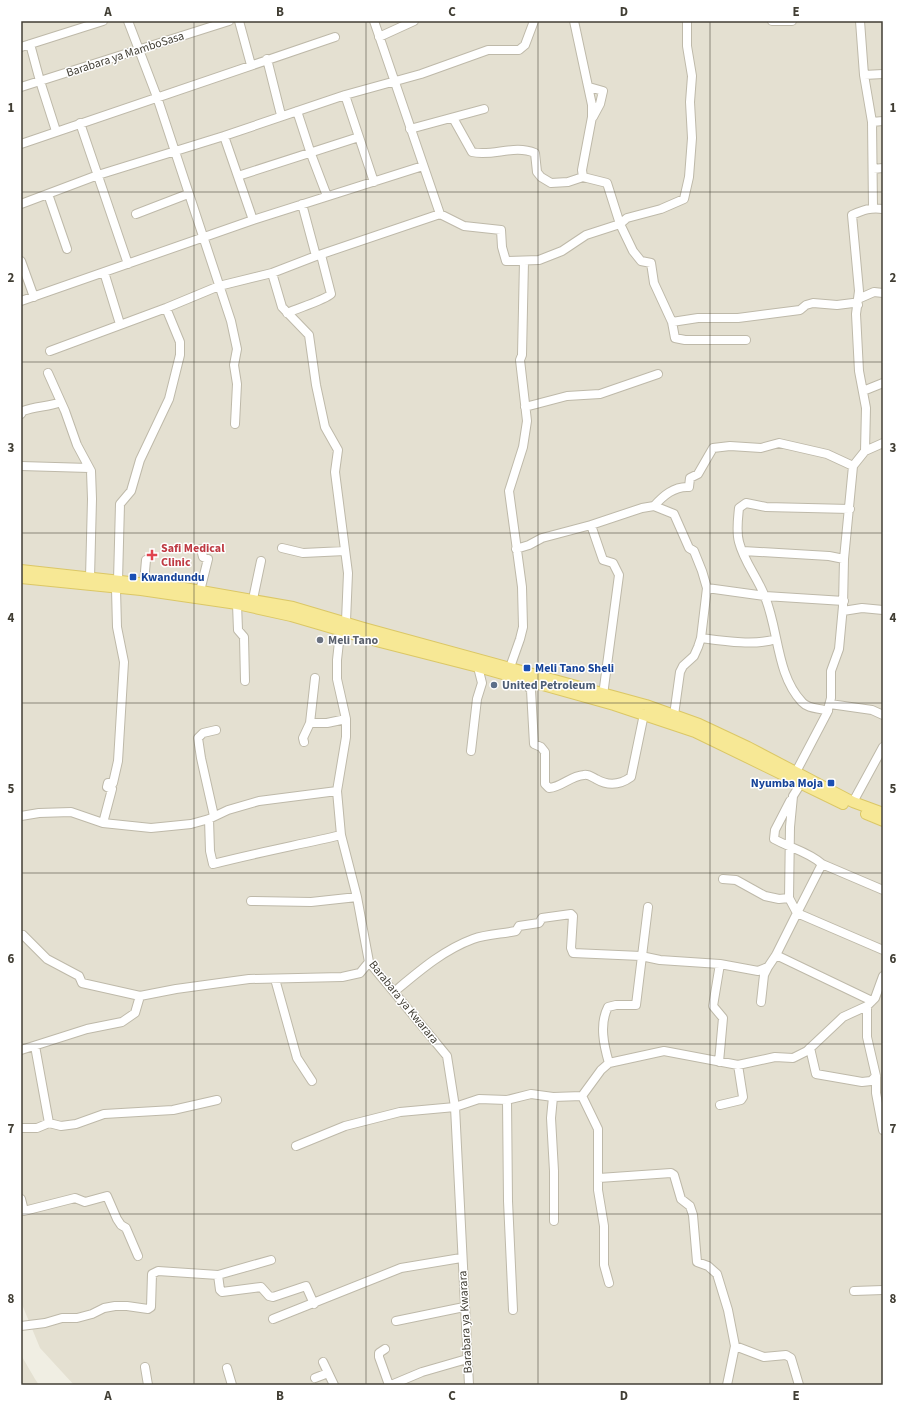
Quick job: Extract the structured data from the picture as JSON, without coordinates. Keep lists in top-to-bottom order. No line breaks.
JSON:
{"streets":{"street":["Barabara ya MamboSasa","Barabara ya Kwarara"]},"places":{"health":["Safi Medical Clinic"],"transit":["Kwandundu","Meli Tano Sheli","Nyumba Moja"],"other":["Meli Tano","United Petroleum"]},"grid":{"columns":["A","B","C","D","E"],"rows":["1","2","3","4","5","6","7","8"]}}
